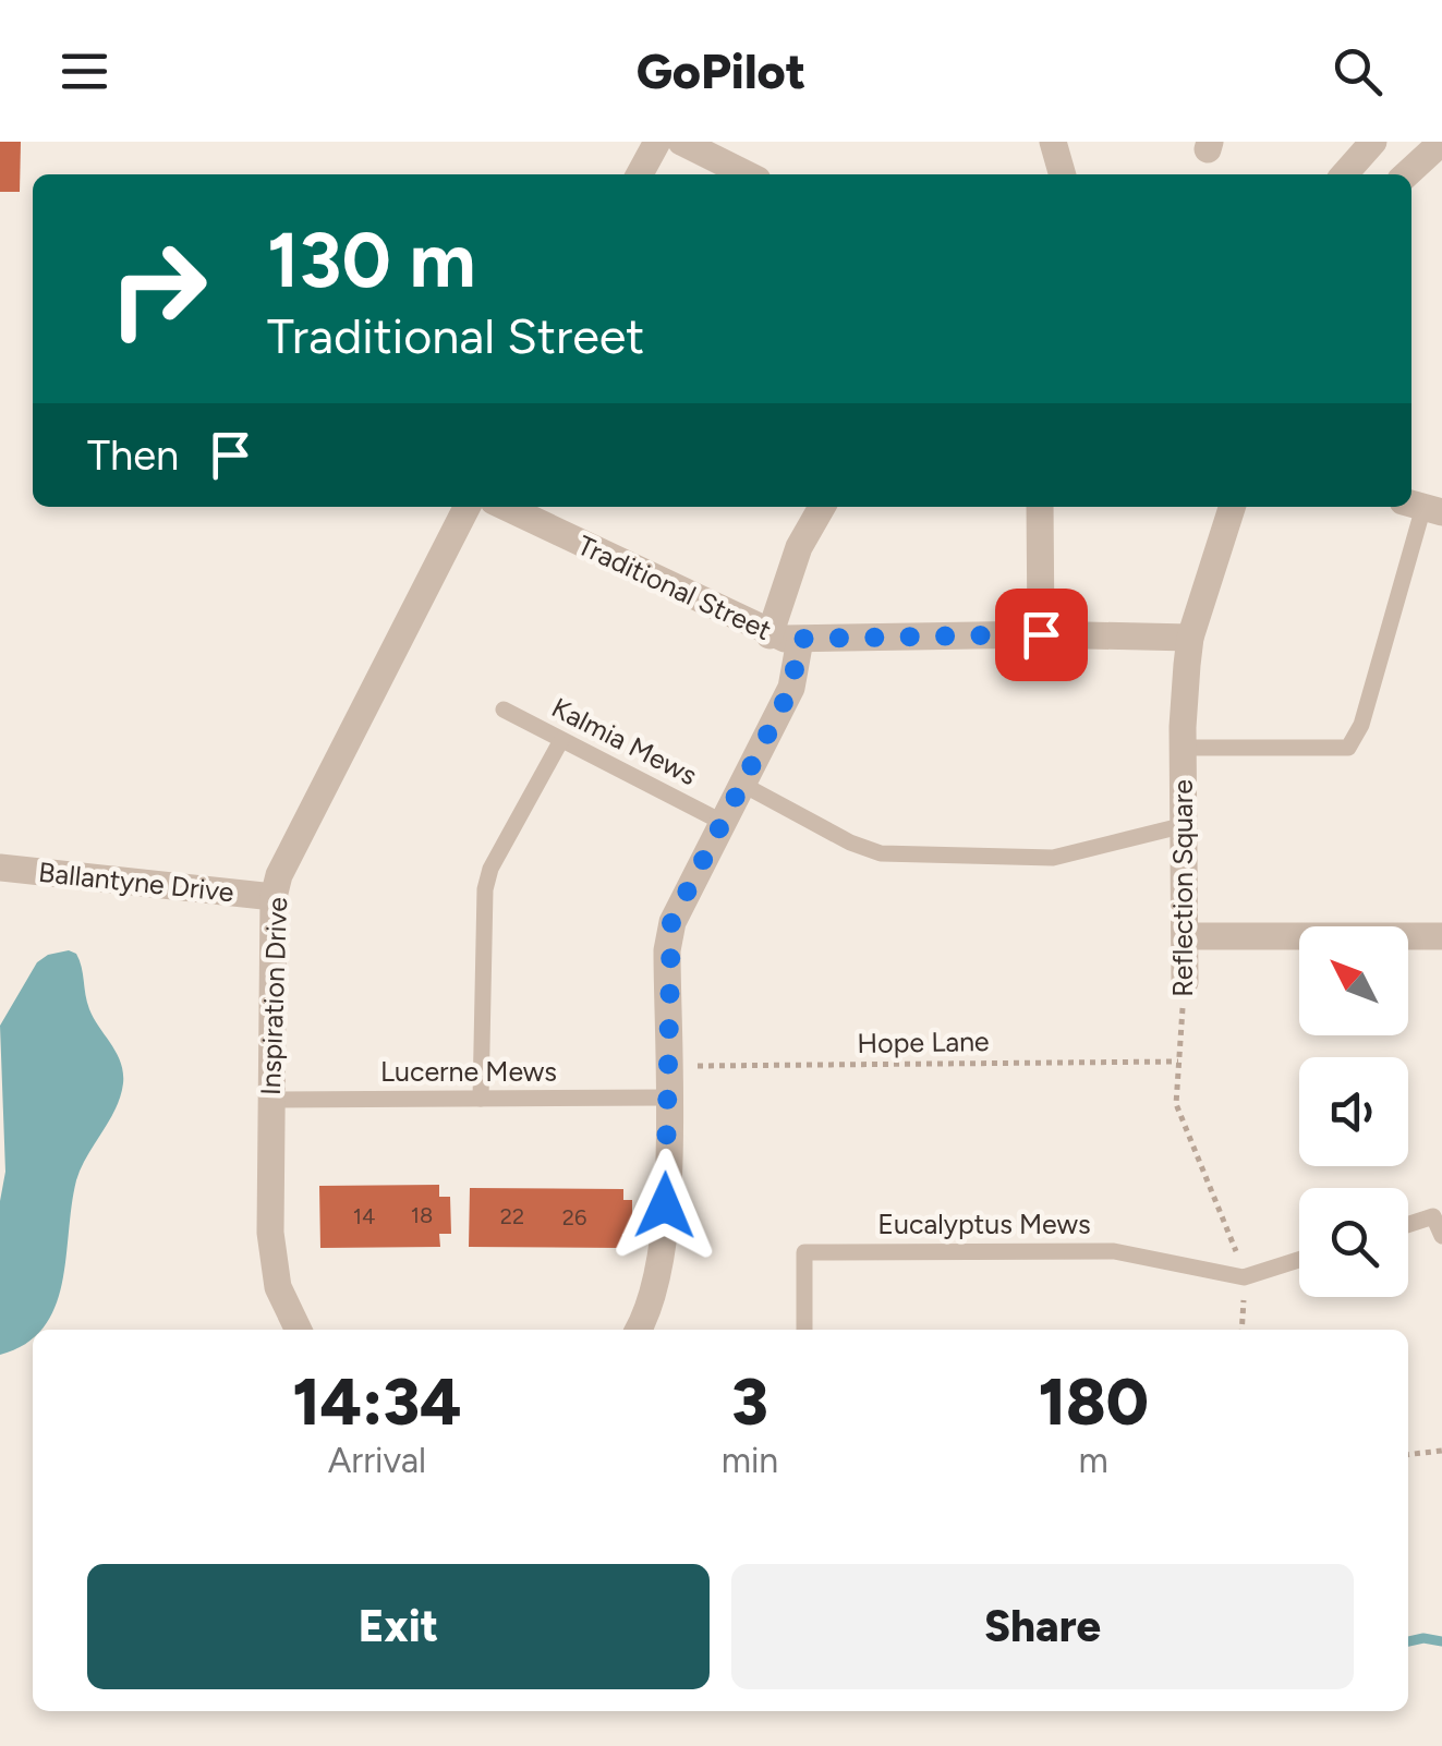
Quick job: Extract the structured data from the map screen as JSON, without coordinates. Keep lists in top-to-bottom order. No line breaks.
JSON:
{"streets":{"street":["Traditional Street","Ballantyne Drive","Reflection Square","Inspiration Drive"],"lane":["Kalmia Mews","Lucerne Mews","Eucalyptus Mews"],"path":["Hope Lane"]},"crossings":[["Traditional Street","Reflection Square"],["Ballantyne Drive","Inspiration Drive"],["Reflection Square","Hope Lane"],["Reflection Square","Eucalyptus Mews"],["Inspiration Drive","Lucerne Mews"]],"house_numbers":["18","14","22","26"],"north":"top left","page":{"header":"GoPilot","turn":["130 m","Traditional Street"],"then":"Then","eta":["14:34","Arrival","3","min","180","m"],"buttons":["Exit","Share"]}}
